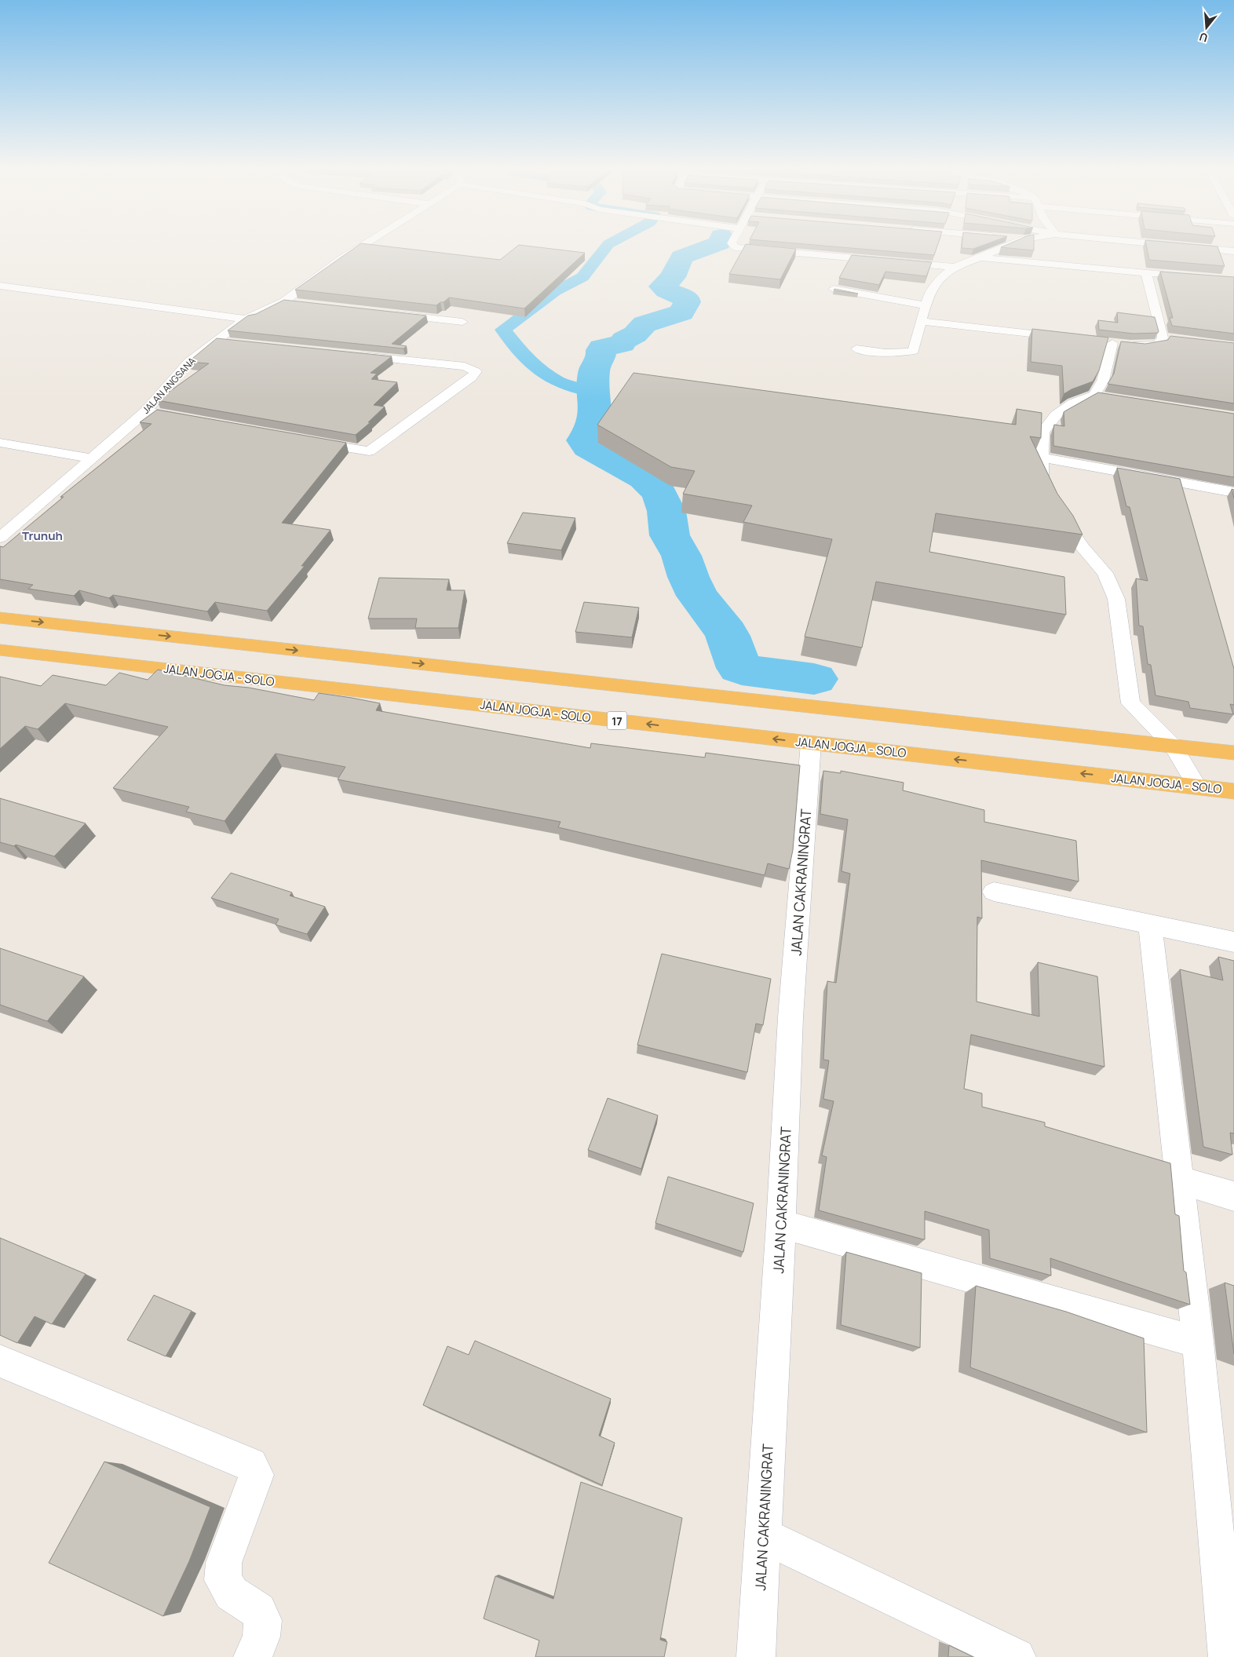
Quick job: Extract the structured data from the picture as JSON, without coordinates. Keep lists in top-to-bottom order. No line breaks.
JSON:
{"streets":{"highway":["JALAN JOGJA - SOLO","17"],"street":["JALAN ANGSANA","JALAN CAKRANINGRAT"]},"crossings":[["JALAN JOGJA - SOLO","JALAN CAKRANINGRAT"]],"districts":["Trunuh"],"north":"bottom"}
